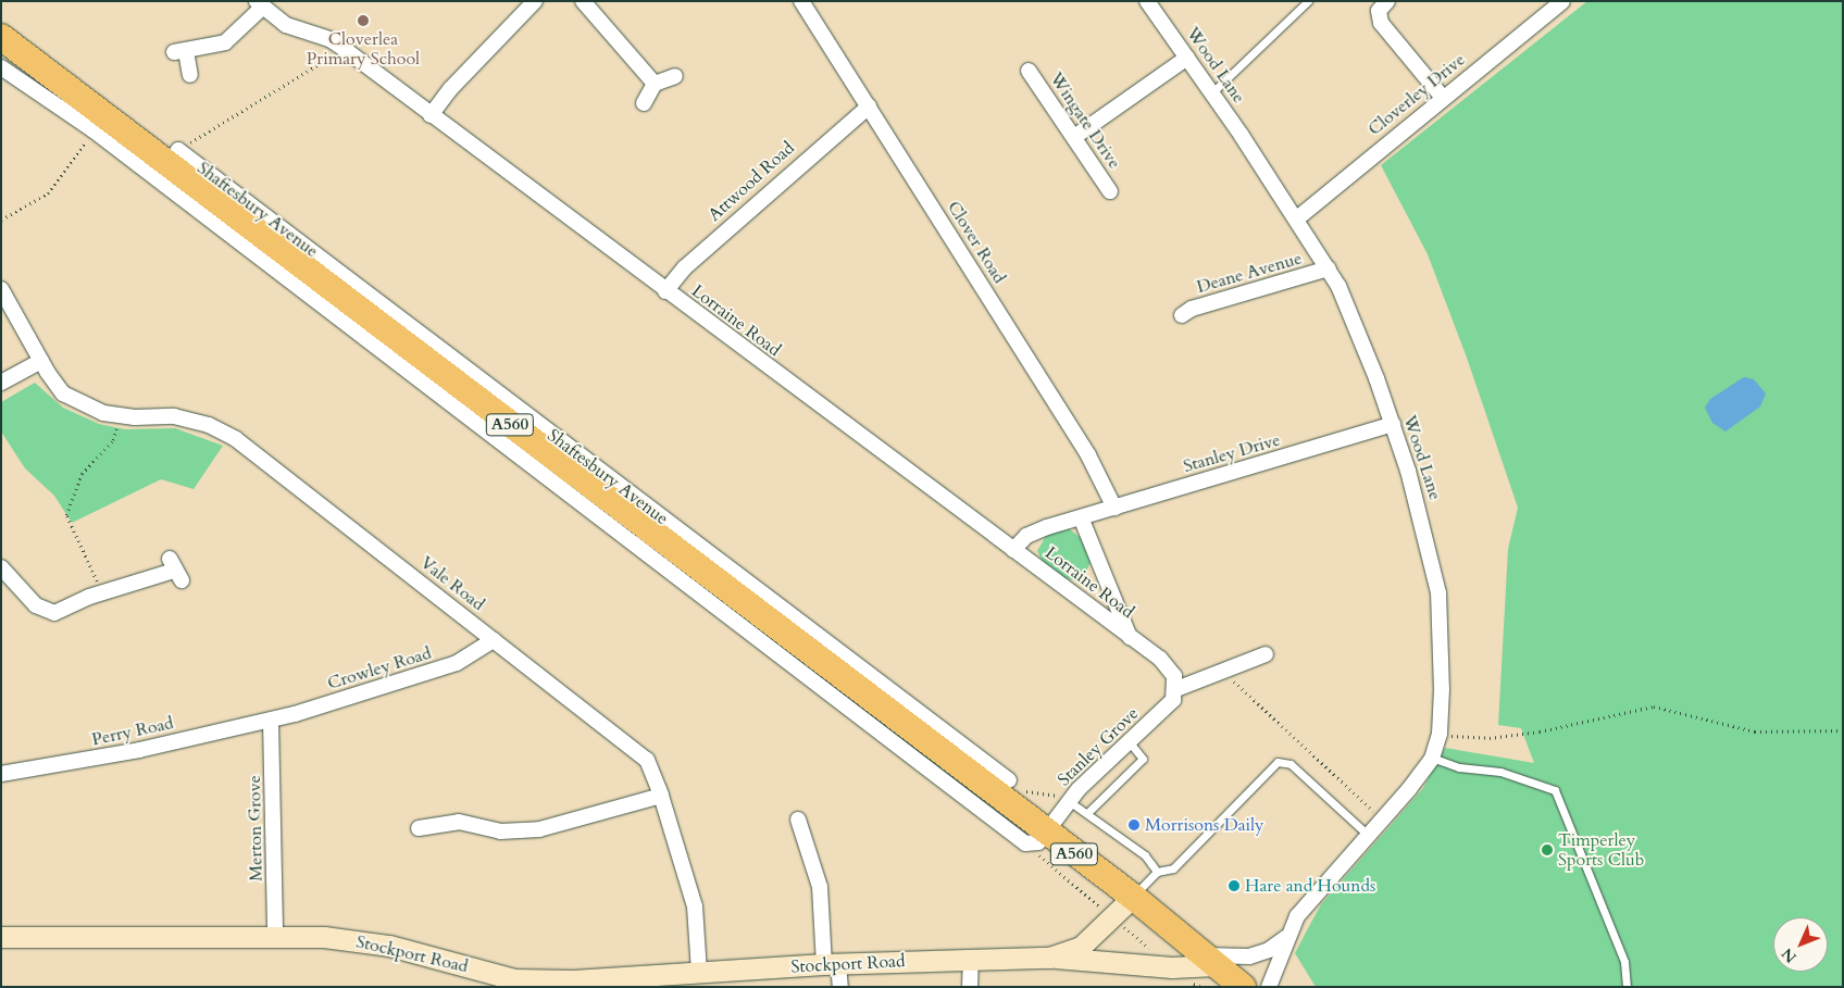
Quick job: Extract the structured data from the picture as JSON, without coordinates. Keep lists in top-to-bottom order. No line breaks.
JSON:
{"streets":{"highway":["Shaftesbury Avenue","A560"],"main road":["Stockport Road"],"street":["Wood Lane","Cloverley Drive","Wingate Drive","Attwood Road","Clover Road","Deane Avenue","Lorraine Road","Stanley Drive","Vale Road","Crowley Road","Perry Road","Stanley Grove","Merton Grove"]},"crossings":[["Wood Lane","Cloverley Drive"],["Wood Lane","Deane Avenue"],["Wood Lane","A560"],["Wood Lane","Stanley Drive"],["Wood Lane","Stockport Road"],["Attwood Road","Clover Road"],["Attwood Road","Lorraine Road"],["Shaftesbury Avenue","A560"],["Shaftesbury Avenue","Stanley Grove"],["Shaftesbury Avenue","Stockport Road"],["Clover Road","Stanley Drive"],["Lorraine Road","Stanley Drive"],["Lorraine Road","Stanley Grove"],["A560","Stockport Road"],["Vale Road","Crowley Road"],["Vale Road","Stockport Road"],["Crowley Road","Perry Road"],["Crowley Road","Merton Grove"],["Perry Road","Merton Grove"],["Merton Grove","Stockport Road"]],"places":["Cloverlea Primary School","Morrisons Daily","Timperley Sports Club","Hare and Hounds"],"north":"bottom left"}
